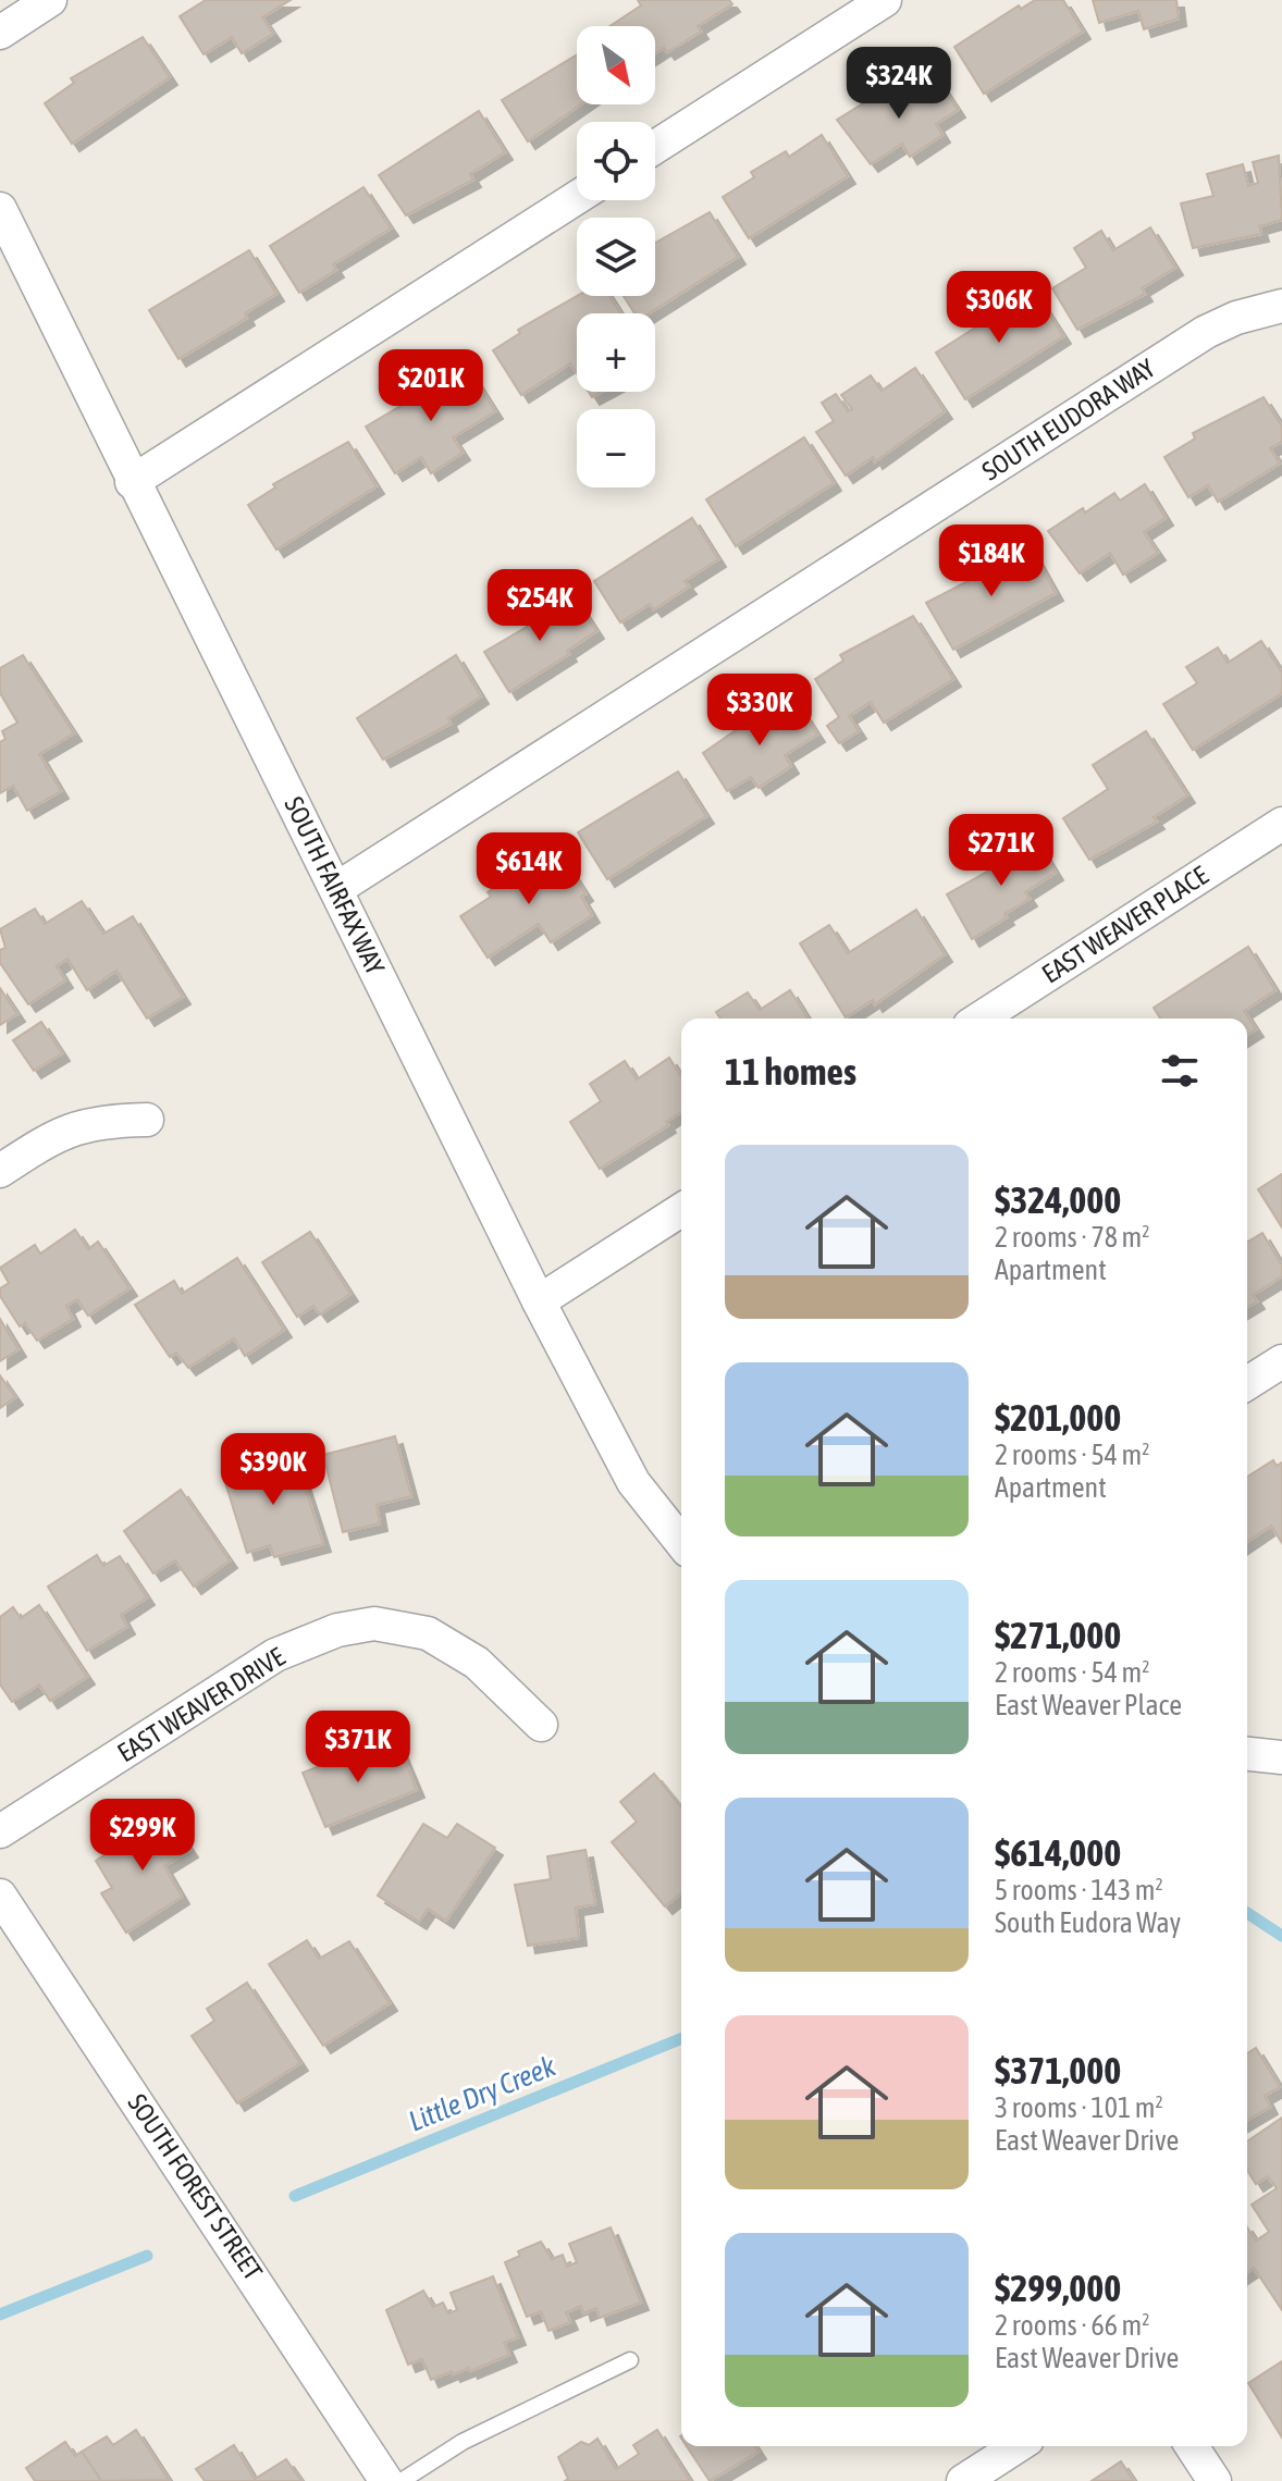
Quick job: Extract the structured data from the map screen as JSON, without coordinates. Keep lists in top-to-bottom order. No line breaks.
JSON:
{"streets":{"street":["SOUTH EUDORA WAY","SOUTH FAIRFAX WAY","EAST WEAVER PLACE","EAST WEAVER DRIVE","SOUTH FOREST STREET"]},"crossings":[["SOUTH EUDORA WAY","SOUTH FAIRFAX WAY"]],"water":["Little Dry Creek"],"north":"bottom right","page":{"map_buttons":["+","−"],"price":["$324K","$306K","$201K","$184K","$254K","$330K","$271K","$614K","$390K","$371K","$299K"],"heading":"11 homes","list":[{"name":"$324,000","note":"2 rooms · 78 m² · Apartment"},{"name":"$201,000","note":"2 rooms · 54 m² · Apartment"},{"name":"$271,000","note":"2 rooms · 54 m² · East Weaver Place"},{"name":"$614,000","note":"5 rooms · 143 m² · South Eudora Way"},{"name":"$371,000","note":"3 rooms · 101 m² · East Weaver Drive"},{"name":"$299,000","note":"2 rooms · 66 m² · East Weaver Drive"}]}}
